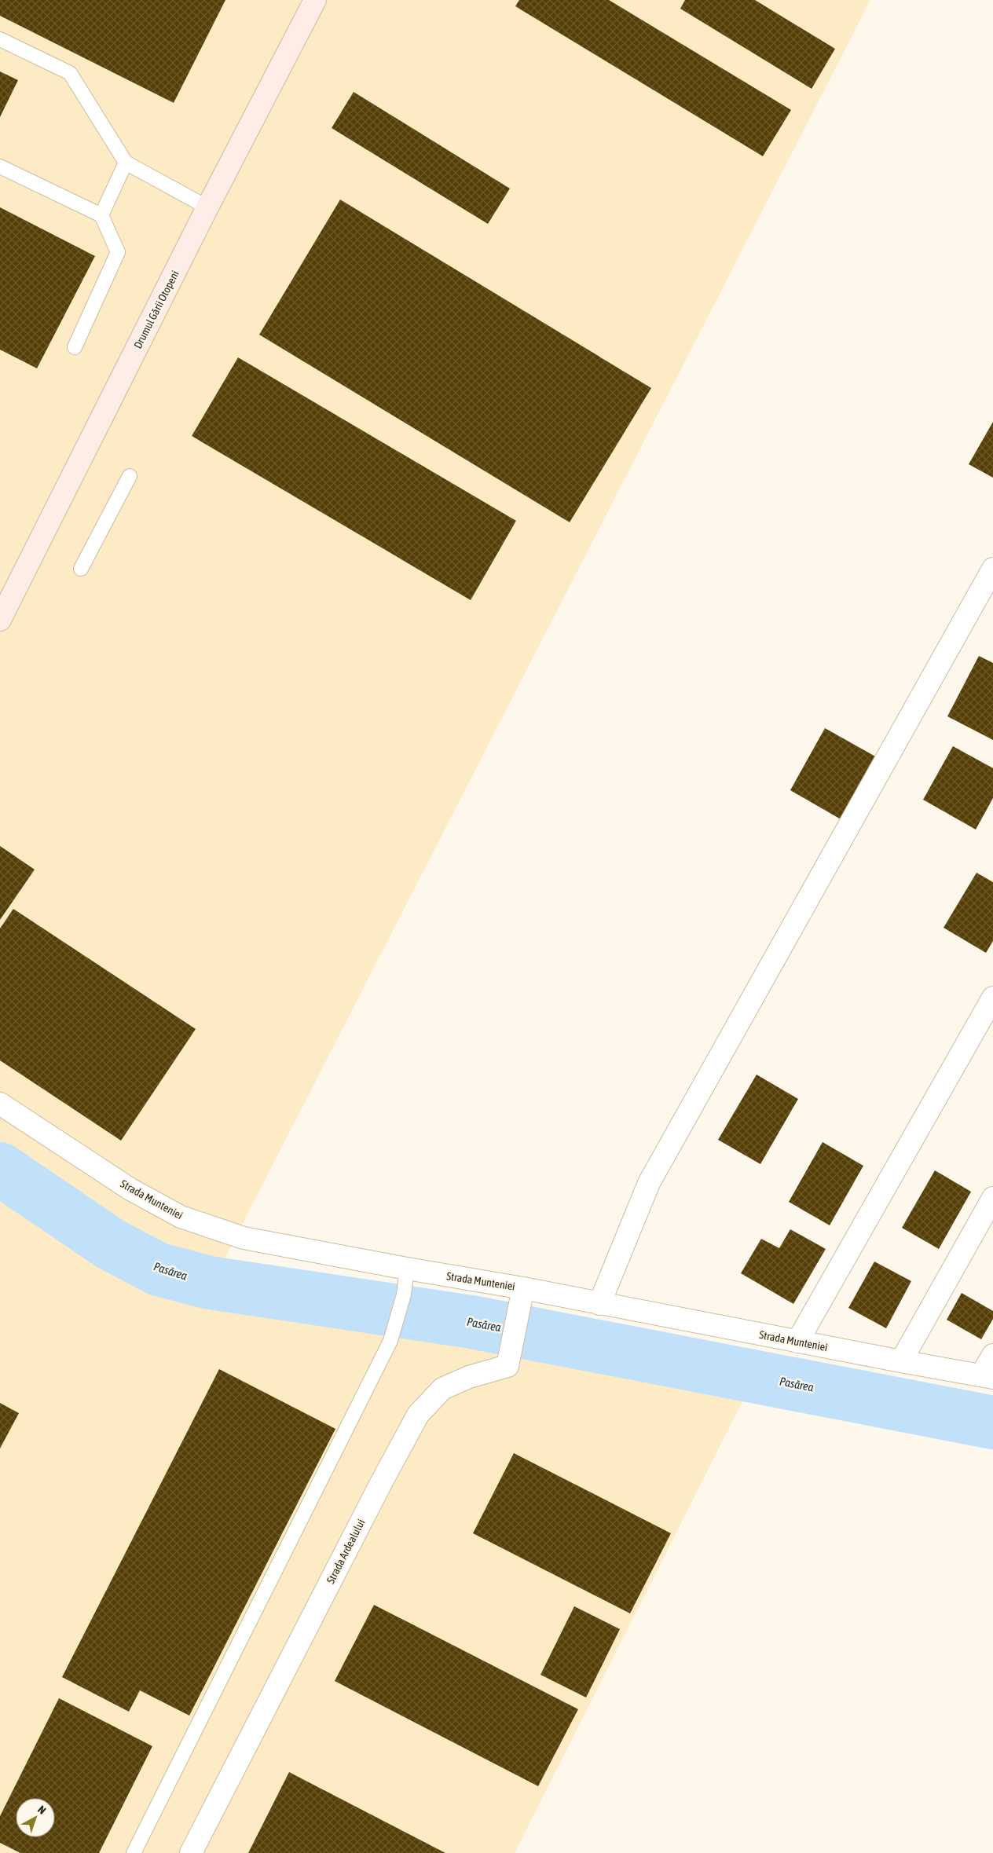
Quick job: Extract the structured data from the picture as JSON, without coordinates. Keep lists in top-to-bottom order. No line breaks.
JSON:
{"streets":{"main road":["Drumul Gării Otopeni"],"street":["Strada Munteniei","Strada Ardealului"]},"crossings":[["Strada Munteniei","Strada Ardealului"]],"water":["Pasărea"],"north":"top right"}
